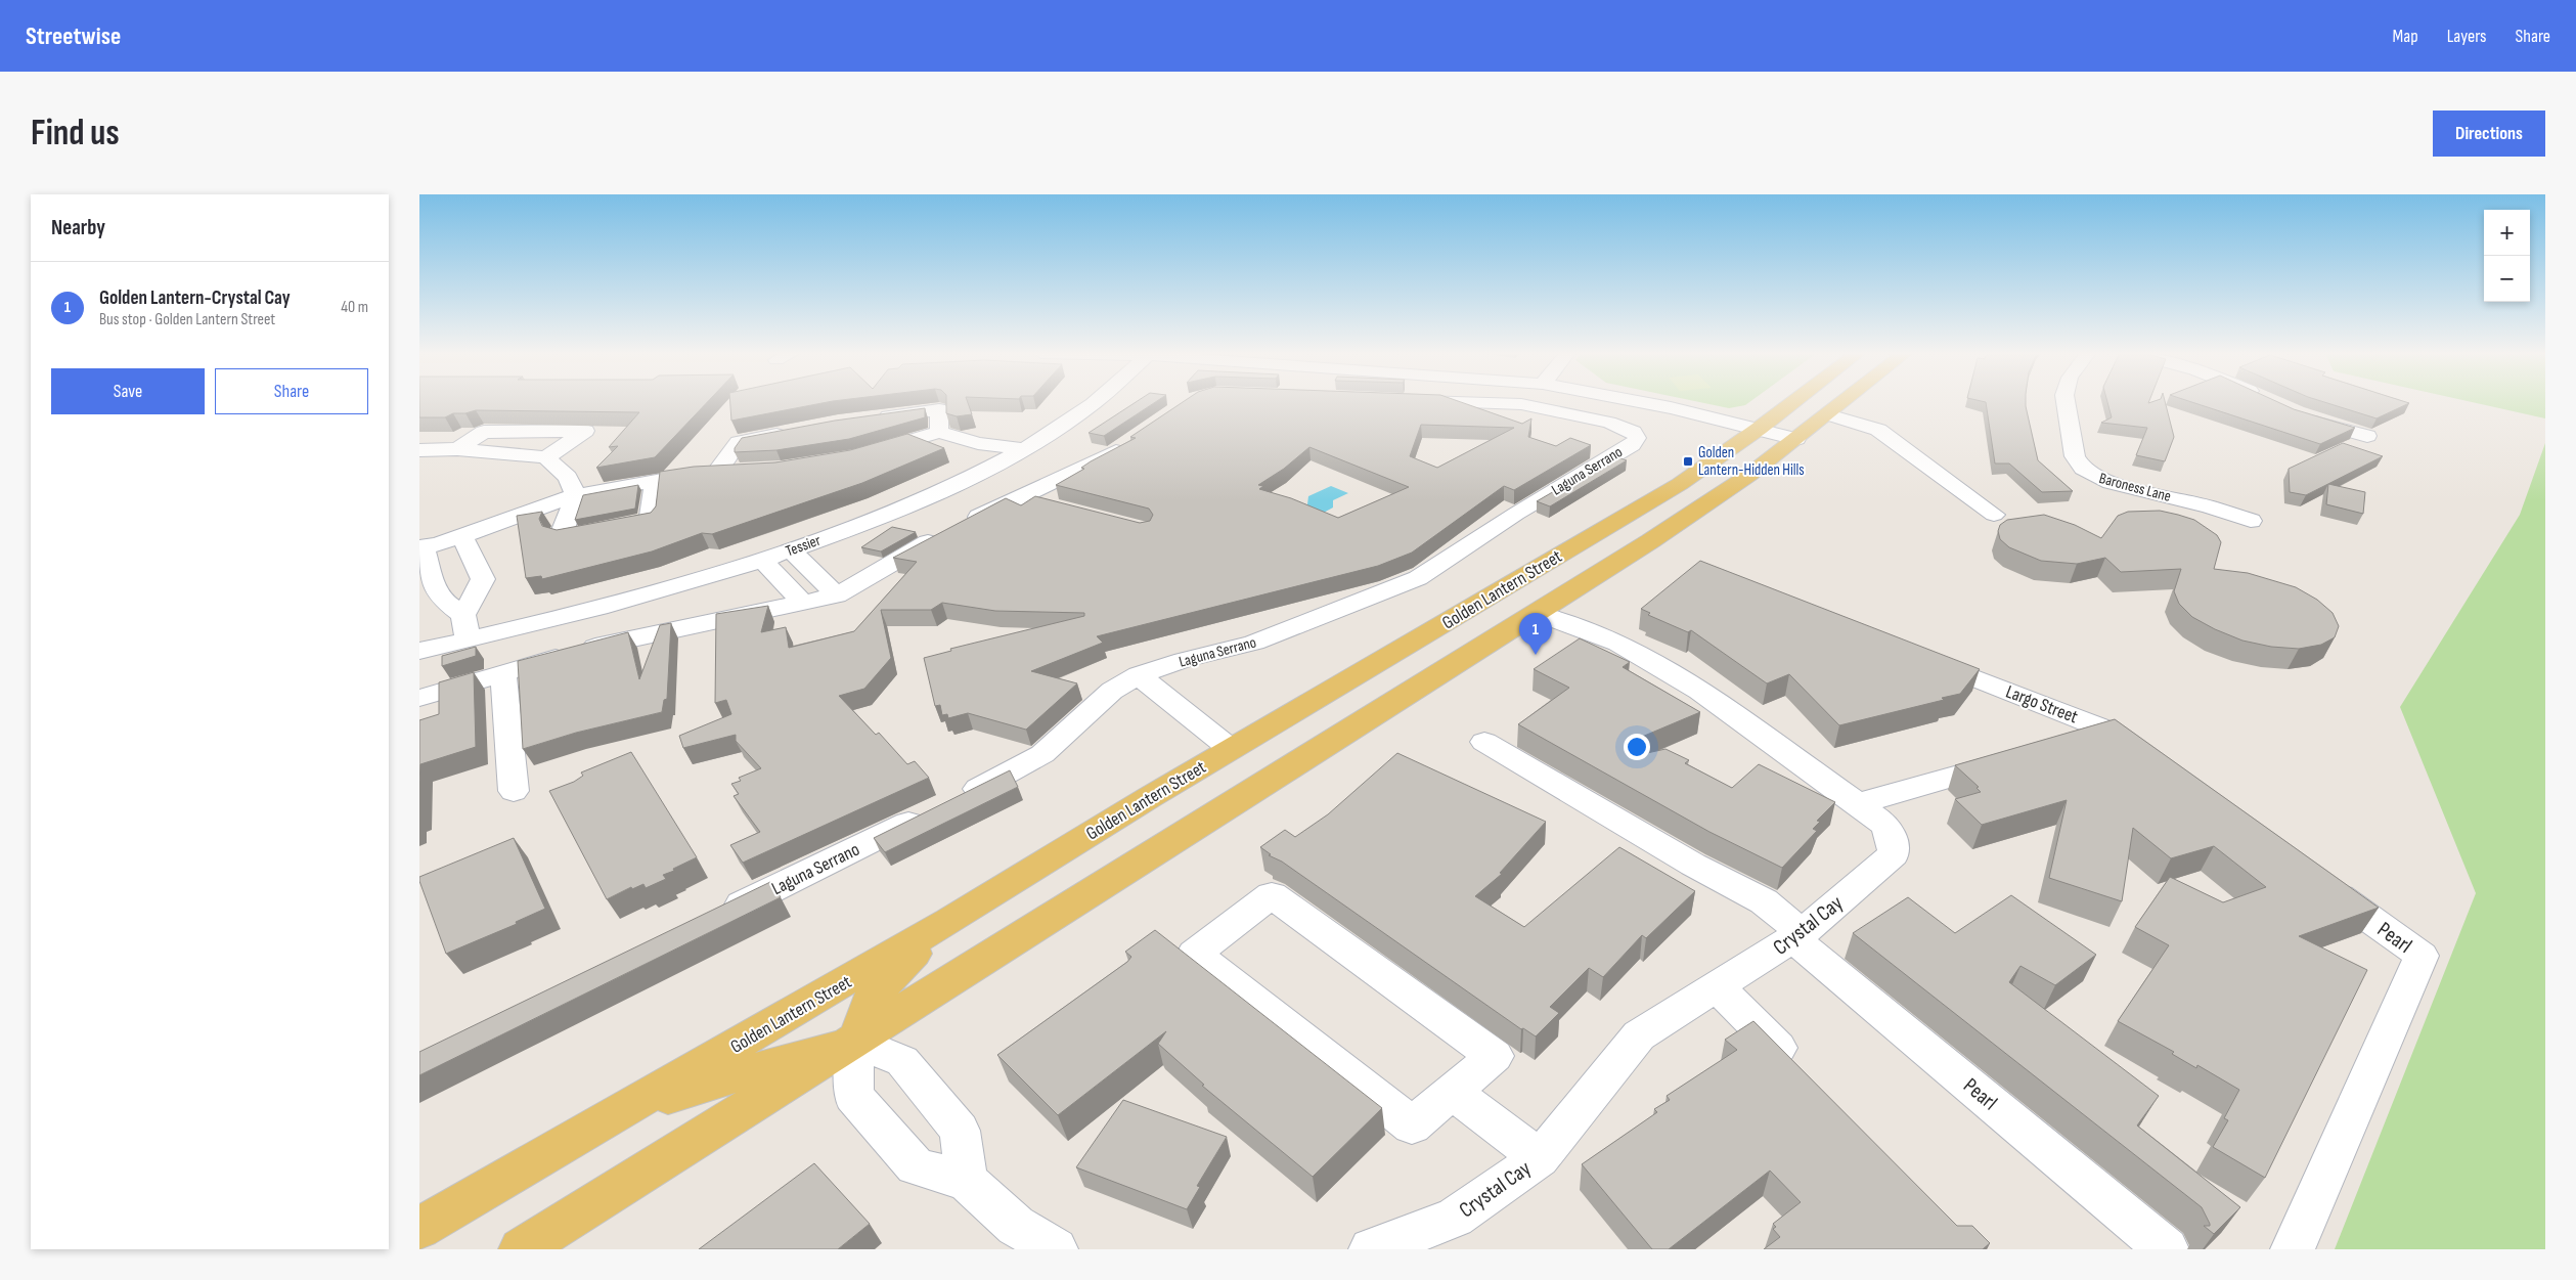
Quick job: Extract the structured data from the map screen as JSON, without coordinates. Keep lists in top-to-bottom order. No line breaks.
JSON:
{"streets":{"main road":["Golden Lantern Street"],"street":["Laguna Serrano","Baroness Lane","Tessier","Largo Street","Crystal Cay","Pearl"]},"crossings":[["Golden Lantern Street","Crystal Cay"],["Crystal Cay","Pearl"]],"places":{"transit":["Golden Lantern-Hidden Hills"]},"page":{"header":"Streetwise","nav":["Map","Layers","Share"],"buttons":["Directions",["Save","Share"]],"title":"Find us","heading":"Nearby","map_buttons":["+","−"],"list":[{"mark":"1","name":"Golden Lantern-Crystal Cay","note":"Bus stop · Golden Lantern Street","value":"40 m"}],"pins":"1"}}
